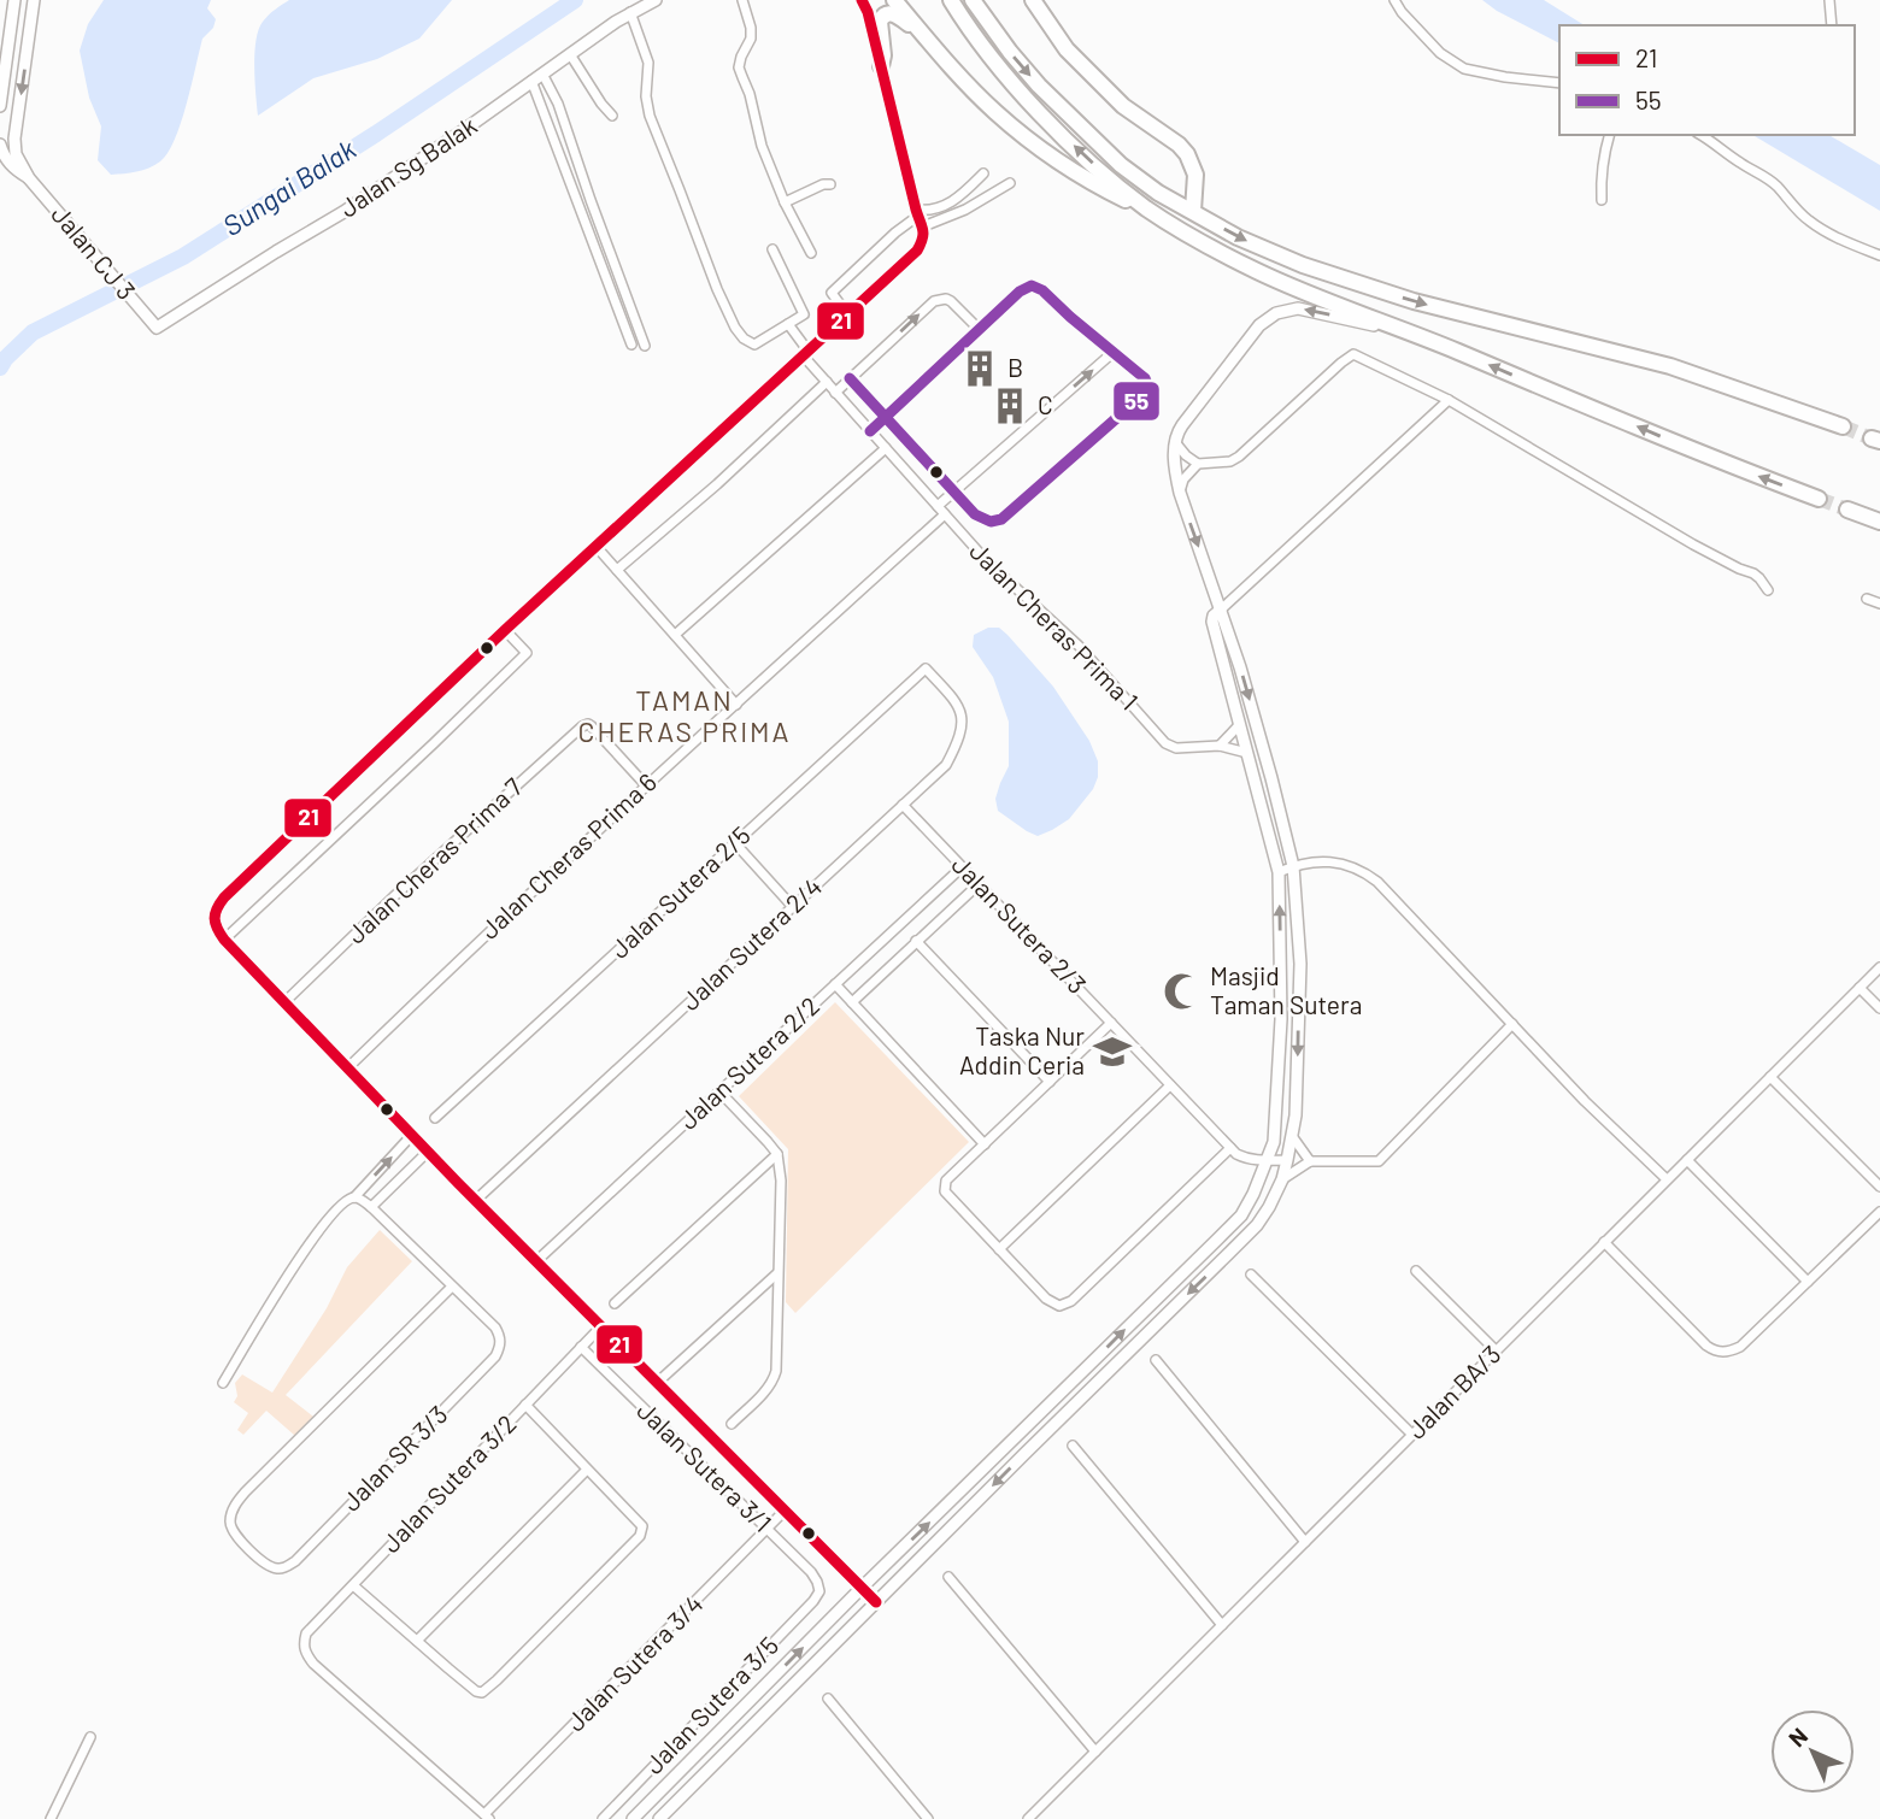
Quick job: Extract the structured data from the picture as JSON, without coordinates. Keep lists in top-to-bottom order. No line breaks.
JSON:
{"streets":{"street":["Jalan Sg Balak","Jalan CJ 3","Jalan Cheras Prima 1","Jalan Cheras Prima 6","Jalan Cheras Prima 7","Jalan Sutera 2/5","Jalan Sutera 2/3","Jalan Sutera 2/4","Jalan Sutera 2/2","Jalan BA/3","Jalan SR 3/3","Jalan Sutera 3/1","Jalan Sutera 3/2","Jalan Sutera 3/4","Jalan Sutera 3/5"]},"crossings":[["Jalan Sg Balak","Jalan CJ 3"],["Jalan Cheras Prima 1","Jalan Cheras Prima 6"],["Jalan Cheras Prima 6","Jalan Cheras Prima 7"],["Jalan Sutera 2/5","Jalan Sutera 2/4"],["Jalan Sutera 2/3","Jalan Sutera 2/4"],["Jalan Sutera 2/3","Jalan Sutera 2/2"],["Jalan Sutera 3/1","Jalan Sutera 3/2"],["Jalan Sutera 3/1","Jalan Sutera 3/4"],["Jalan Sutera 3/1","Jalan Sutera 3/5"],["Jalan Sutera 3/2","Jalan Sutera 3/4"]],"districts":["TAMAN CHERAS PRIMA"],"water":["Sungai Balak"],"places":{"building":["B","C"],"mosque":["Masjid Taman Sutera"],"school or university":["Taska Nur Addin Ceria"]},"lines":["transit line 21","transit line 55"],"legend":["21","55"],"north":"top left"}
